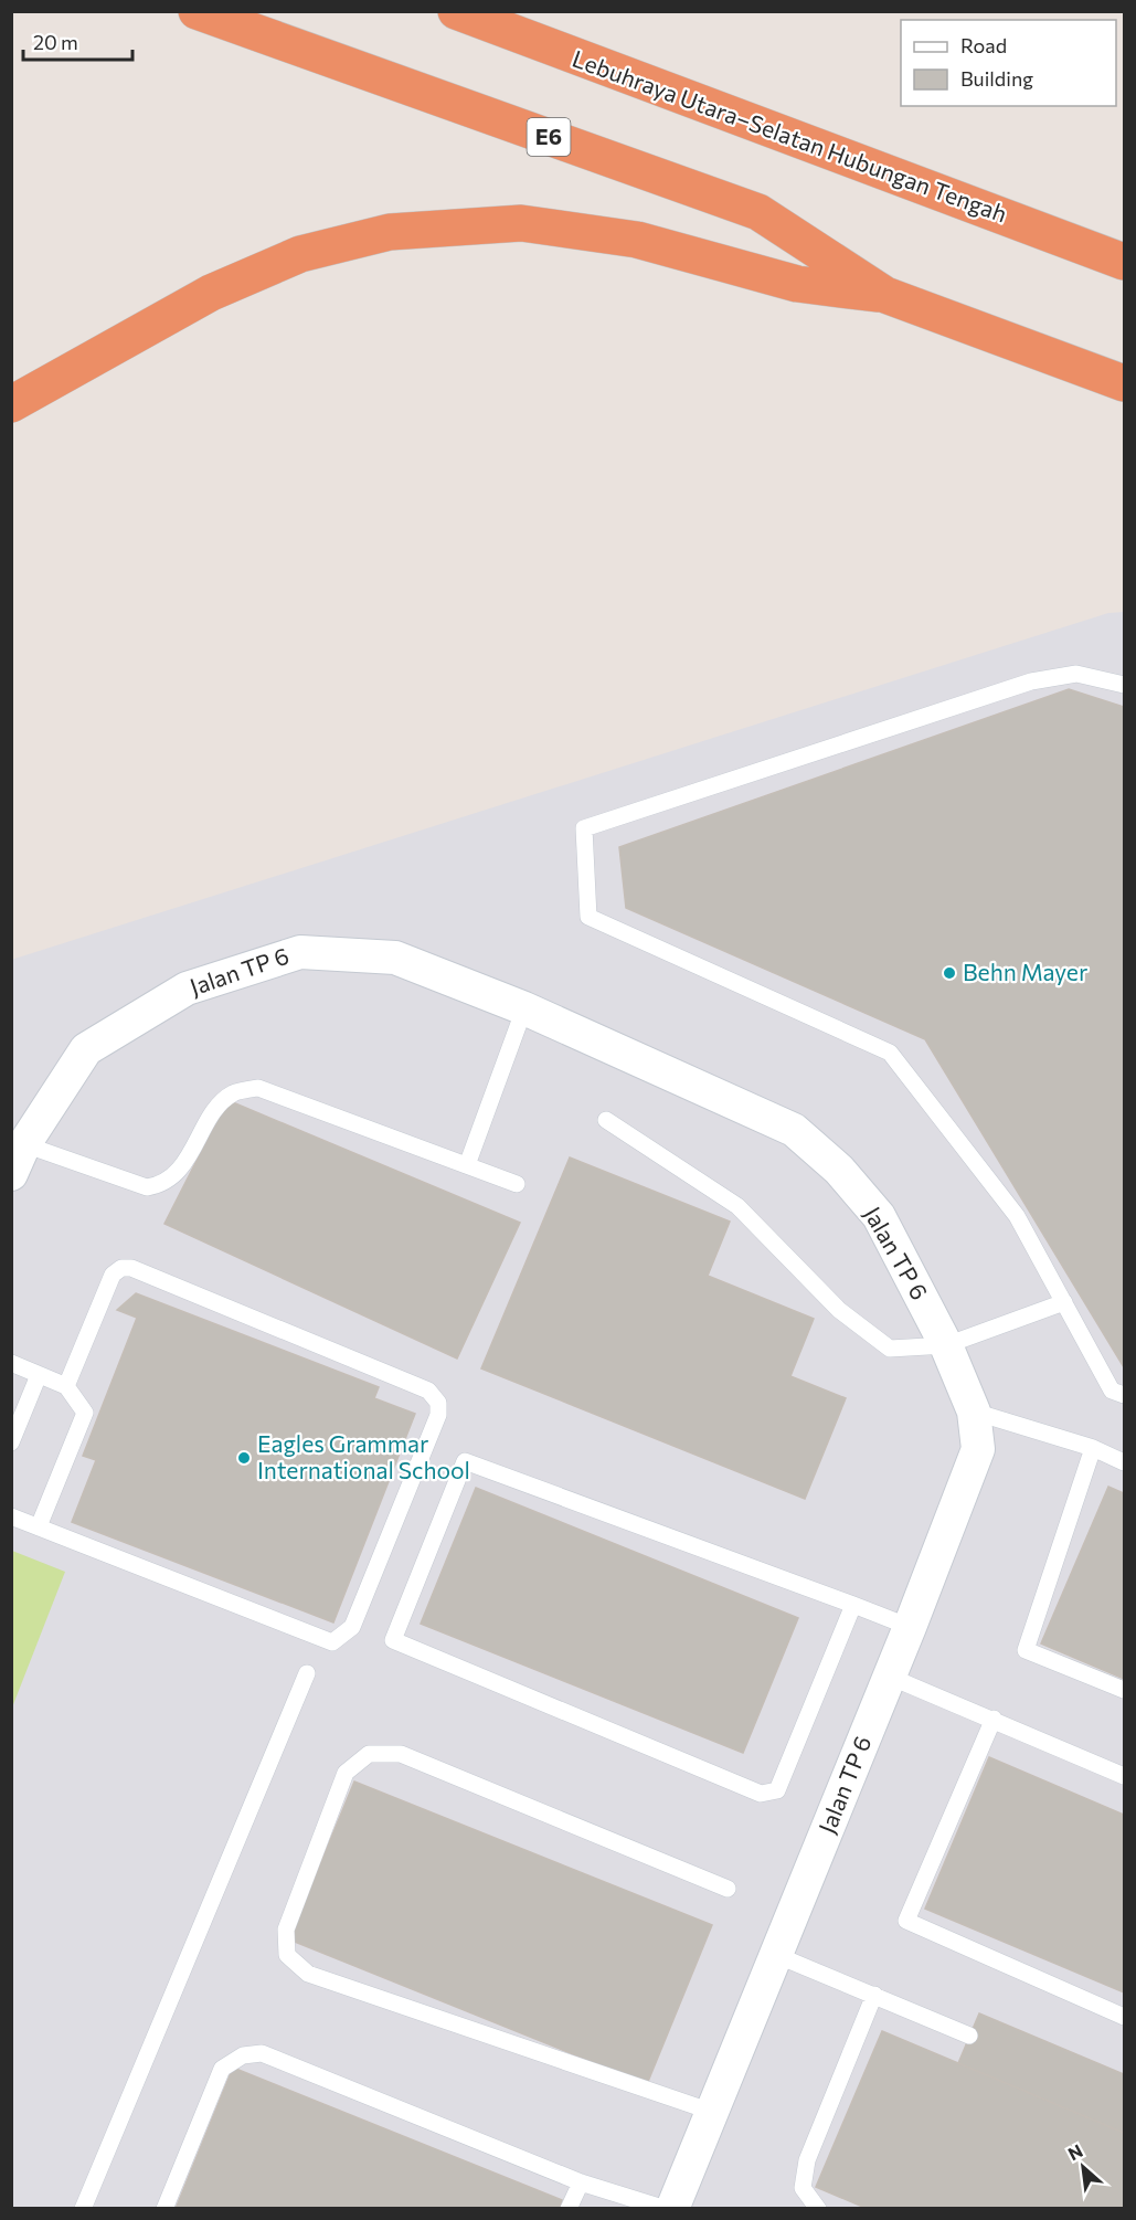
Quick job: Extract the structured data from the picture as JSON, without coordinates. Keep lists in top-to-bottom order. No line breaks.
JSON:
{"streets":{"highway":["E6","Lebuhraya Utara–Selatan Hubungan Tengah"],"street":["Jalan TP 6"]},"places":["Behn Mayer","Eagles Grammar International School"],"legend":["Road","Building"],"scale_bar":"20 m","north":"top left"}
